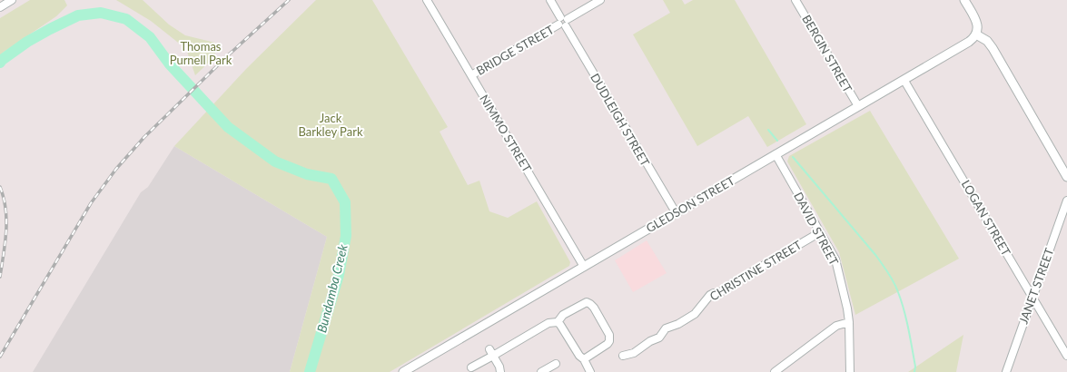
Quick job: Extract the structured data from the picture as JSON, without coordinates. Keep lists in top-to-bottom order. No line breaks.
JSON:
{"streets":{"street":["BRIDGE STREET","BERGIN STREET","DUDLEIGH STREET","NIMMO STREET","GLEDSON STREET","LOGAN STREET","DAVID STREET","CHRISTINE STREET","JANET STREET"]},"crossings":[["BRIDGE STREET","DUDLEIGH STREET"],["BRIDGE STREET","NIMMO STREET"],["BERGIN STREET","GLEDSON STREET"],["DUDLEIGH STREET","GLEDSON STREET"],["NIMMO STREET","GLEDSON STREET"],["GLEDSON STREET","LOGAN STREET"],["GLEDSON STREET","DAVID STREET"],["LOGAN STREET","JANET STREET"],["DAVID STREET","CHRISTINE STREET"]],"water":["Bundamba Creek"],"parks":["Thomas Purnell Park","Jack Barkley Park"]}
